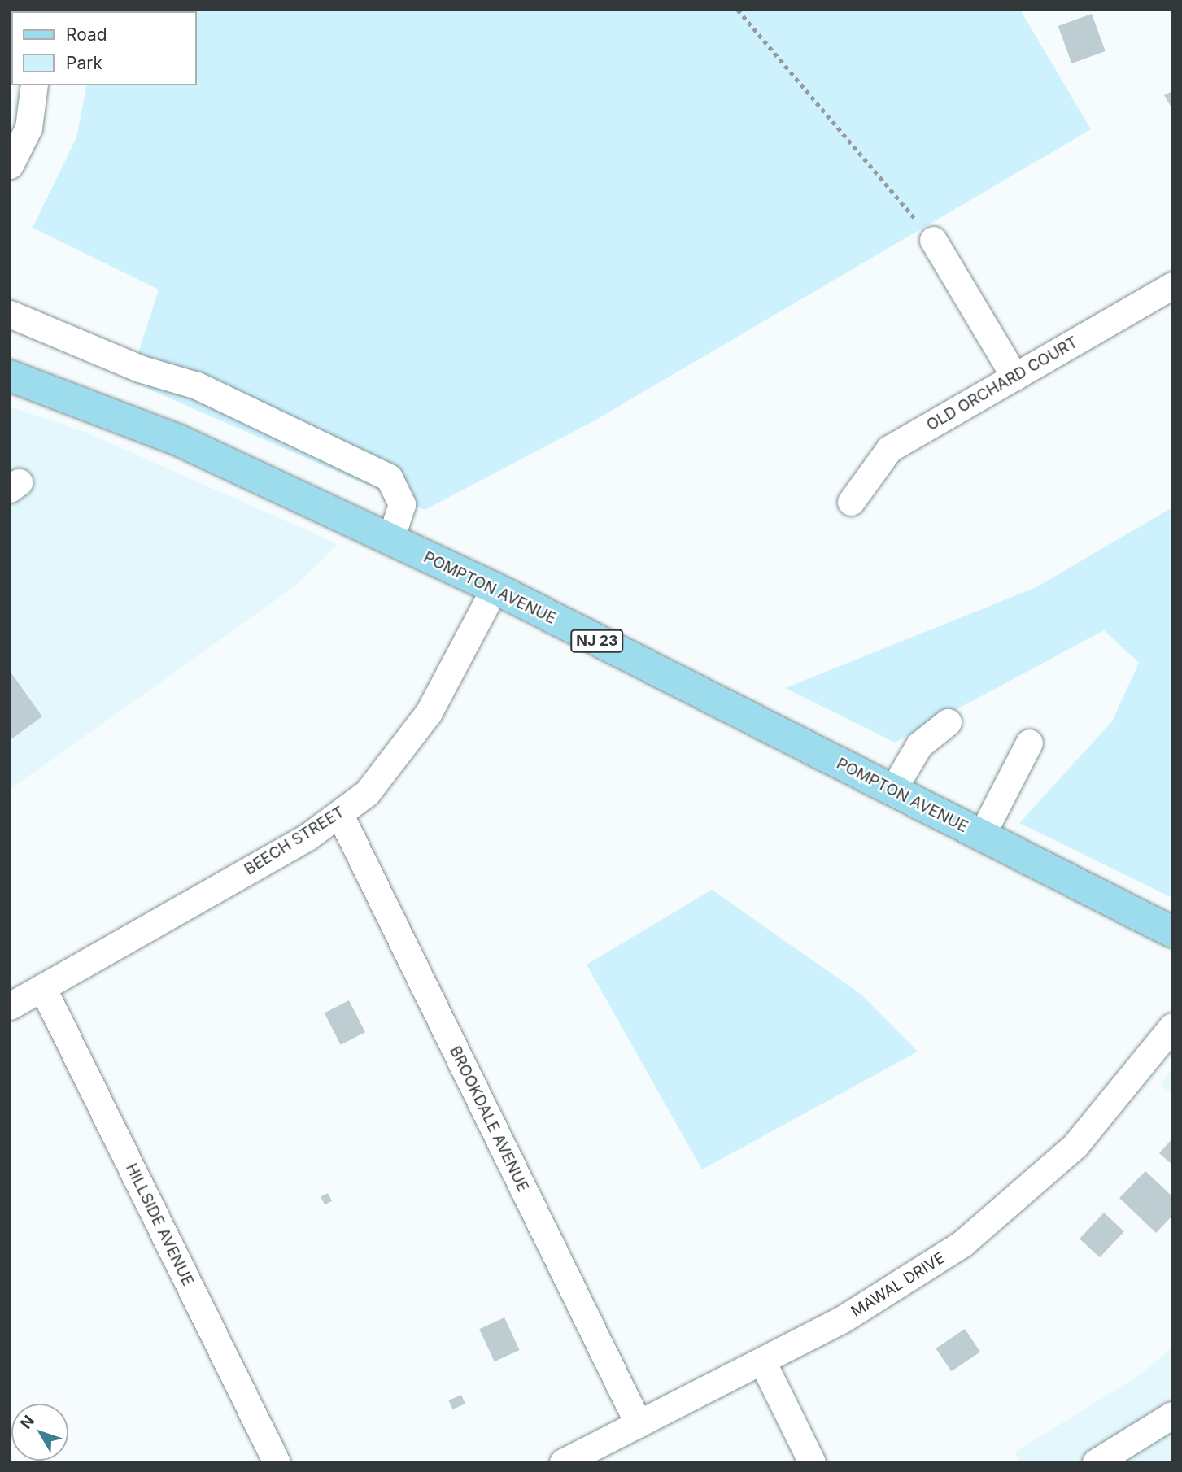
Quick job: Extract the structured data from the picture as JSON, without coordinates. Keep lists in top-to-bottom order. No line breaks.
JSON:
{"streets":{"main road":["POMPTON AVENUE","NJ 23"],"street":["OLD ORCHARD COURT","BEECH STREET","BROOKDALE AVENUE","HILLSIDE AVENUE","MAWAL DRIVE"]},"crossings":[["POMPTON AVENUE","BEECH STREET"],["BEECH STREET","BROOKDALE AVENUE"],["BEECH STREET","HILLSIDE AVENUE"],["BROOKDALE AVENUE","MAWAL DRIVE"]],"legend":["Road","Park"],"north":"top left"}
